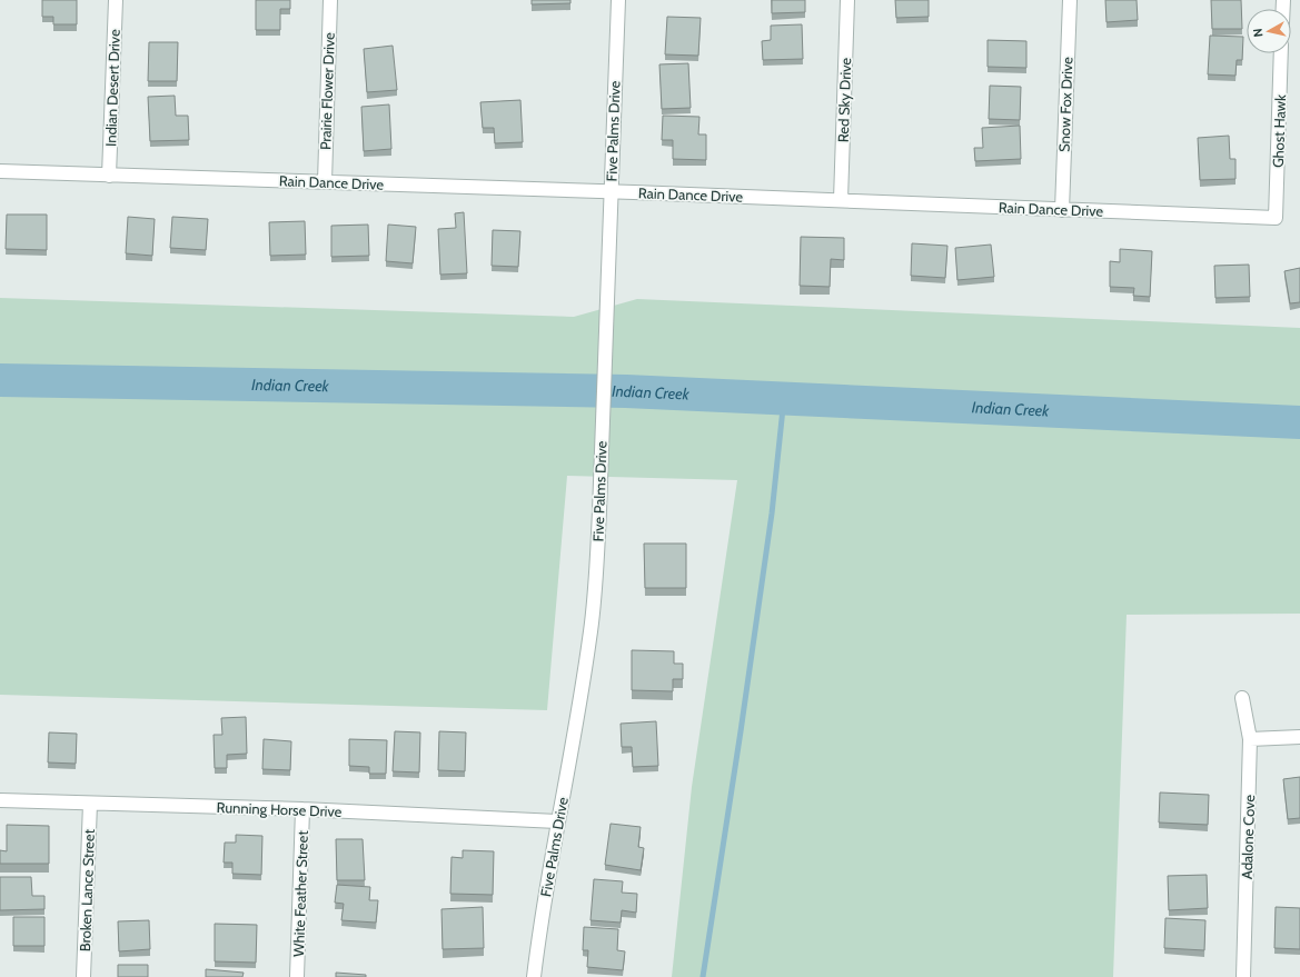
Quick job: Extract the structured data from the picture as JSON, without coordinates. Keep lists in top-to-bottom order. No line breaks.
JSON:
{"streets":{"street":["Indian Desert Drive","Prairie Flower Drive","Red Sky Drive","Snow Fox Drive","Five Palms Drive","Ghost Hawk","Rain Dance Drive","Running Horse Drive","Adalone Cove","Broken Lance Street","White Feather Street"]},"crossings":[["Indian Desert Drive","Rain Dance Drive"],["Prairie Flower Drive","Rain Dance Drive"],["Red Sky Drive","Rain Dance Drive"],["Snow Fox Drive","Rain Dance Drive"],["Five Palms Drive","Rain Dance Drive"],["Five Palms Drive","Running Horse Drive"],["Ghost Hawk","Rain Dance Drive"],["Running Horse Drive","Broken Lance Street"],["Running Horse Drive","White Feather Street"]],"water":["Indian Creek"],"north":"left"}
